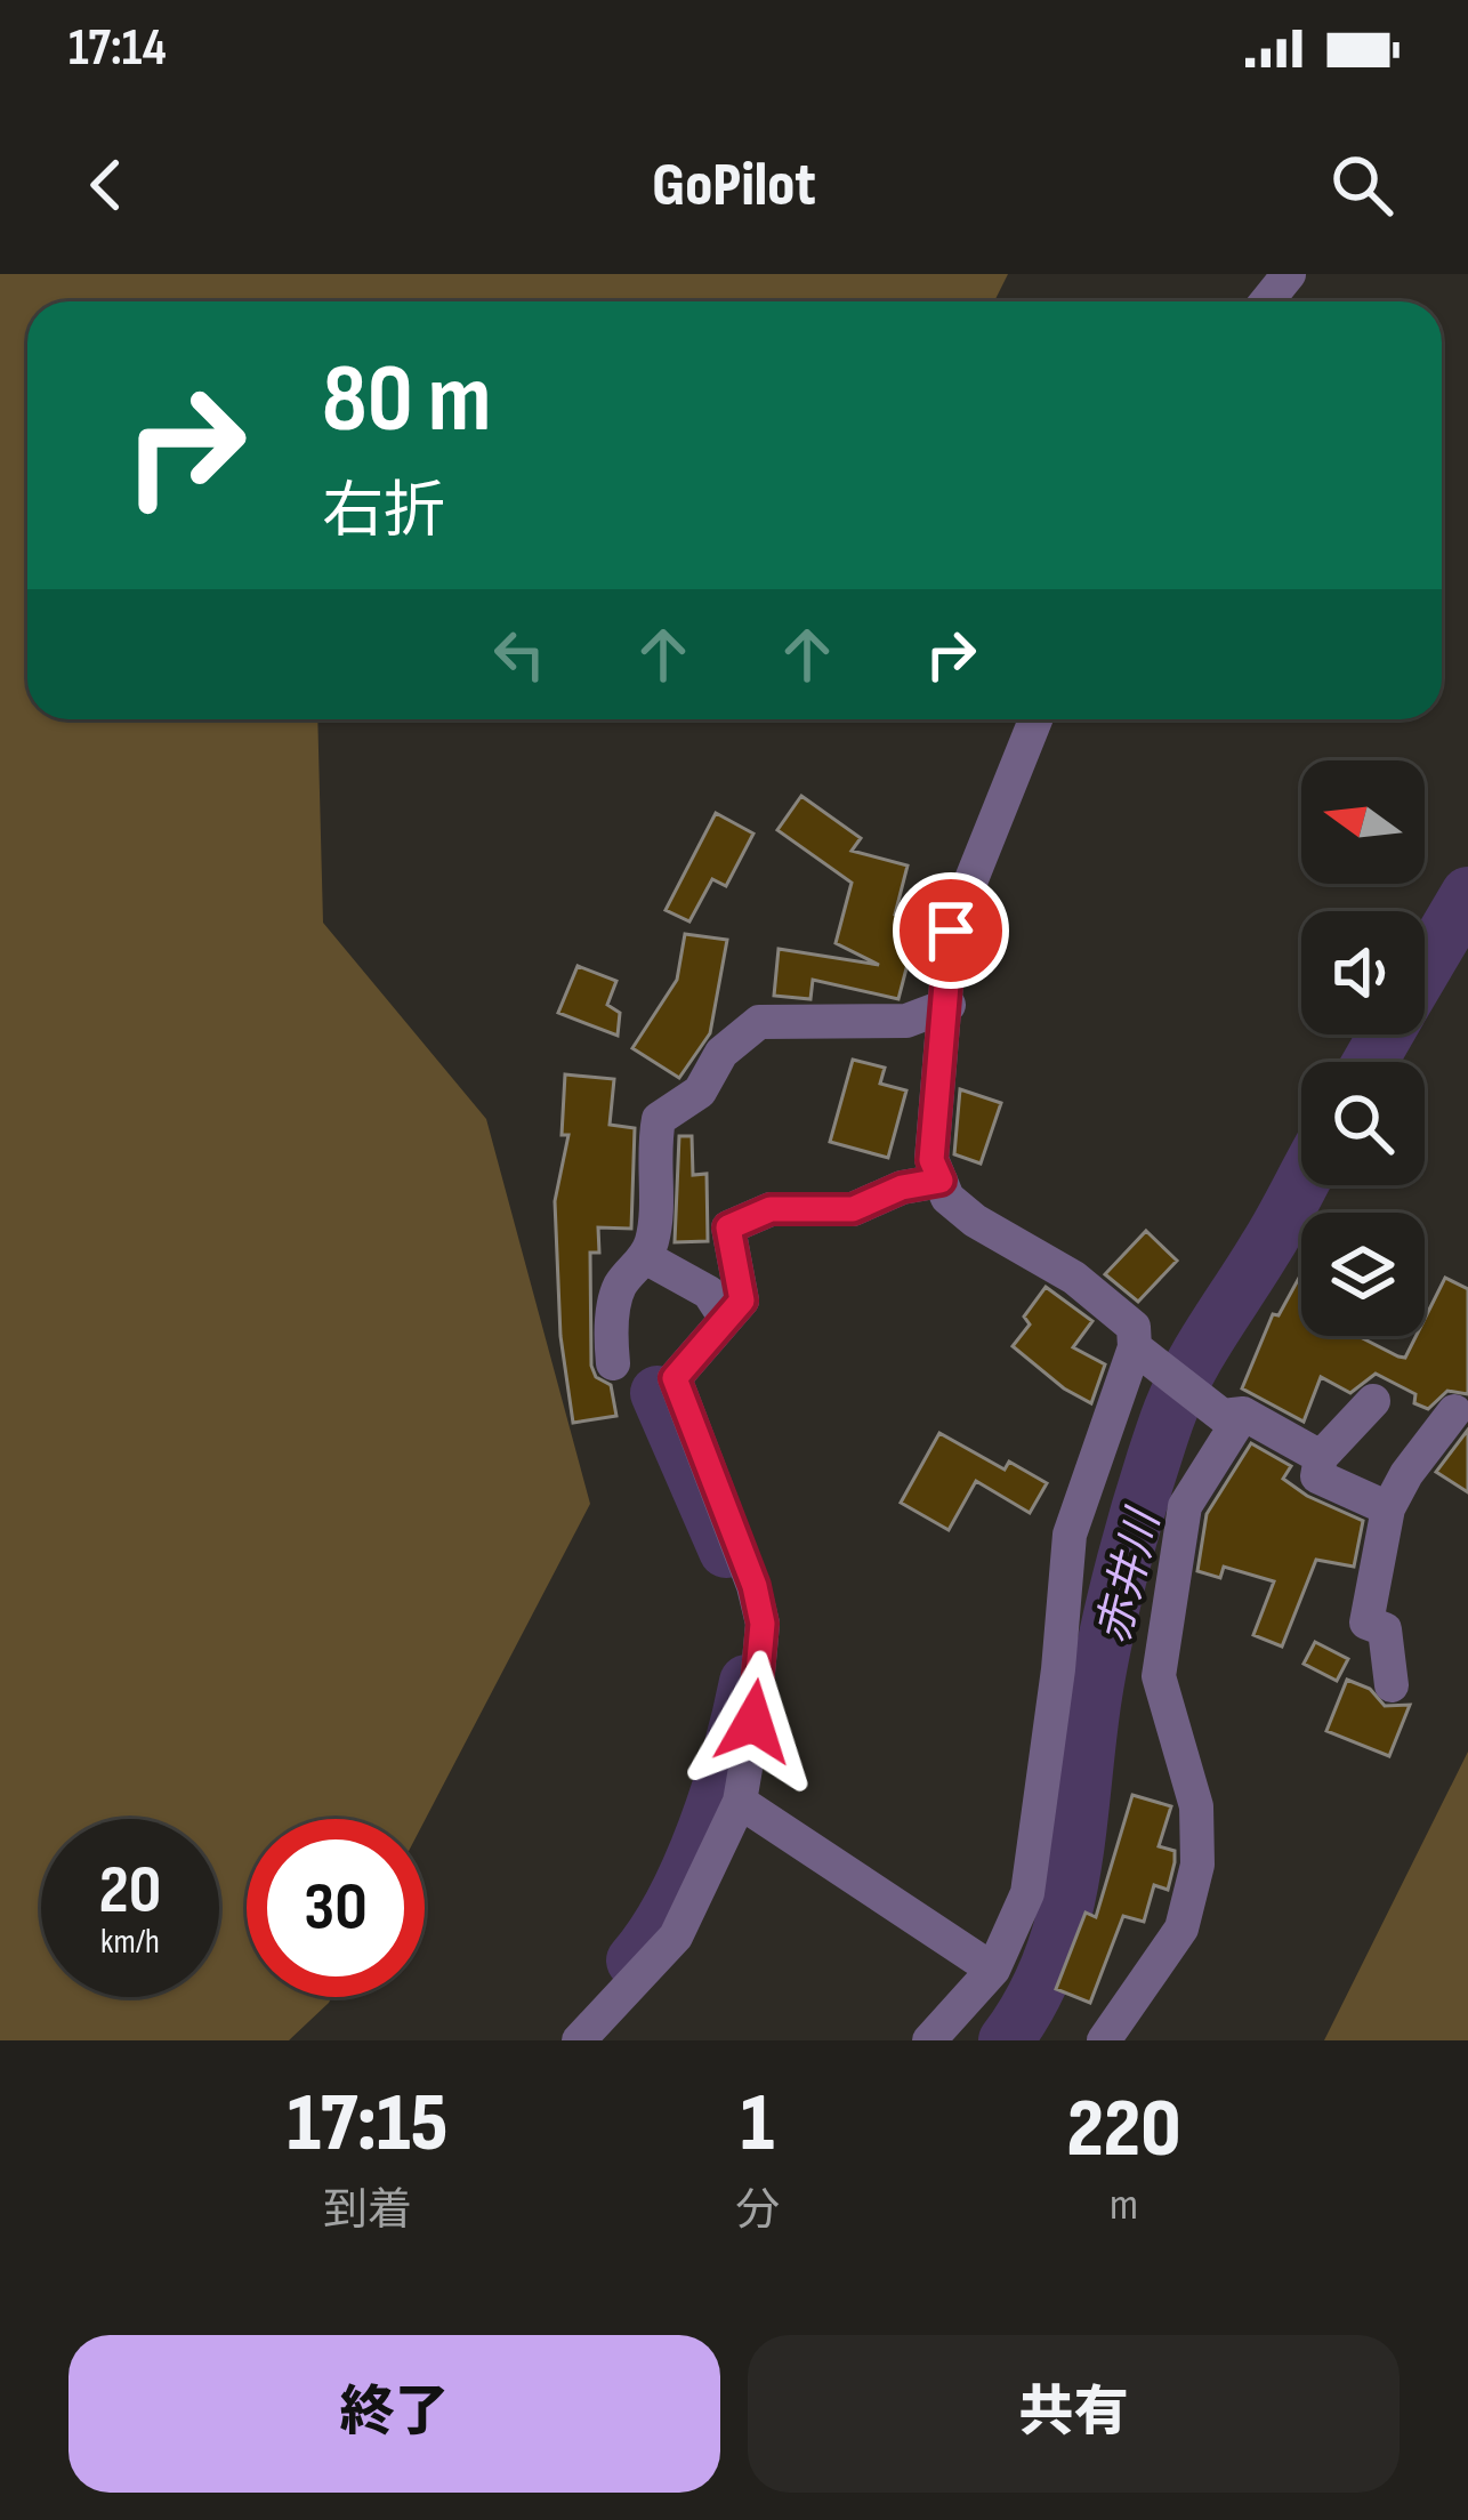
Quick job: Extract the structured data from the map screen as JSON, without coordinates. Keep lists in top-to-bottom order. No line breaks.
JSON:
{"water":["赤井川"],"north":"left","page":{"status":"17:14","header":"GoPilot","turn":["80 m","右折"],"speed":"20 km/h","limit":"30","eta":["17:15","到着","1","分","220","m"],"buttons":["終了","共有"]}}
